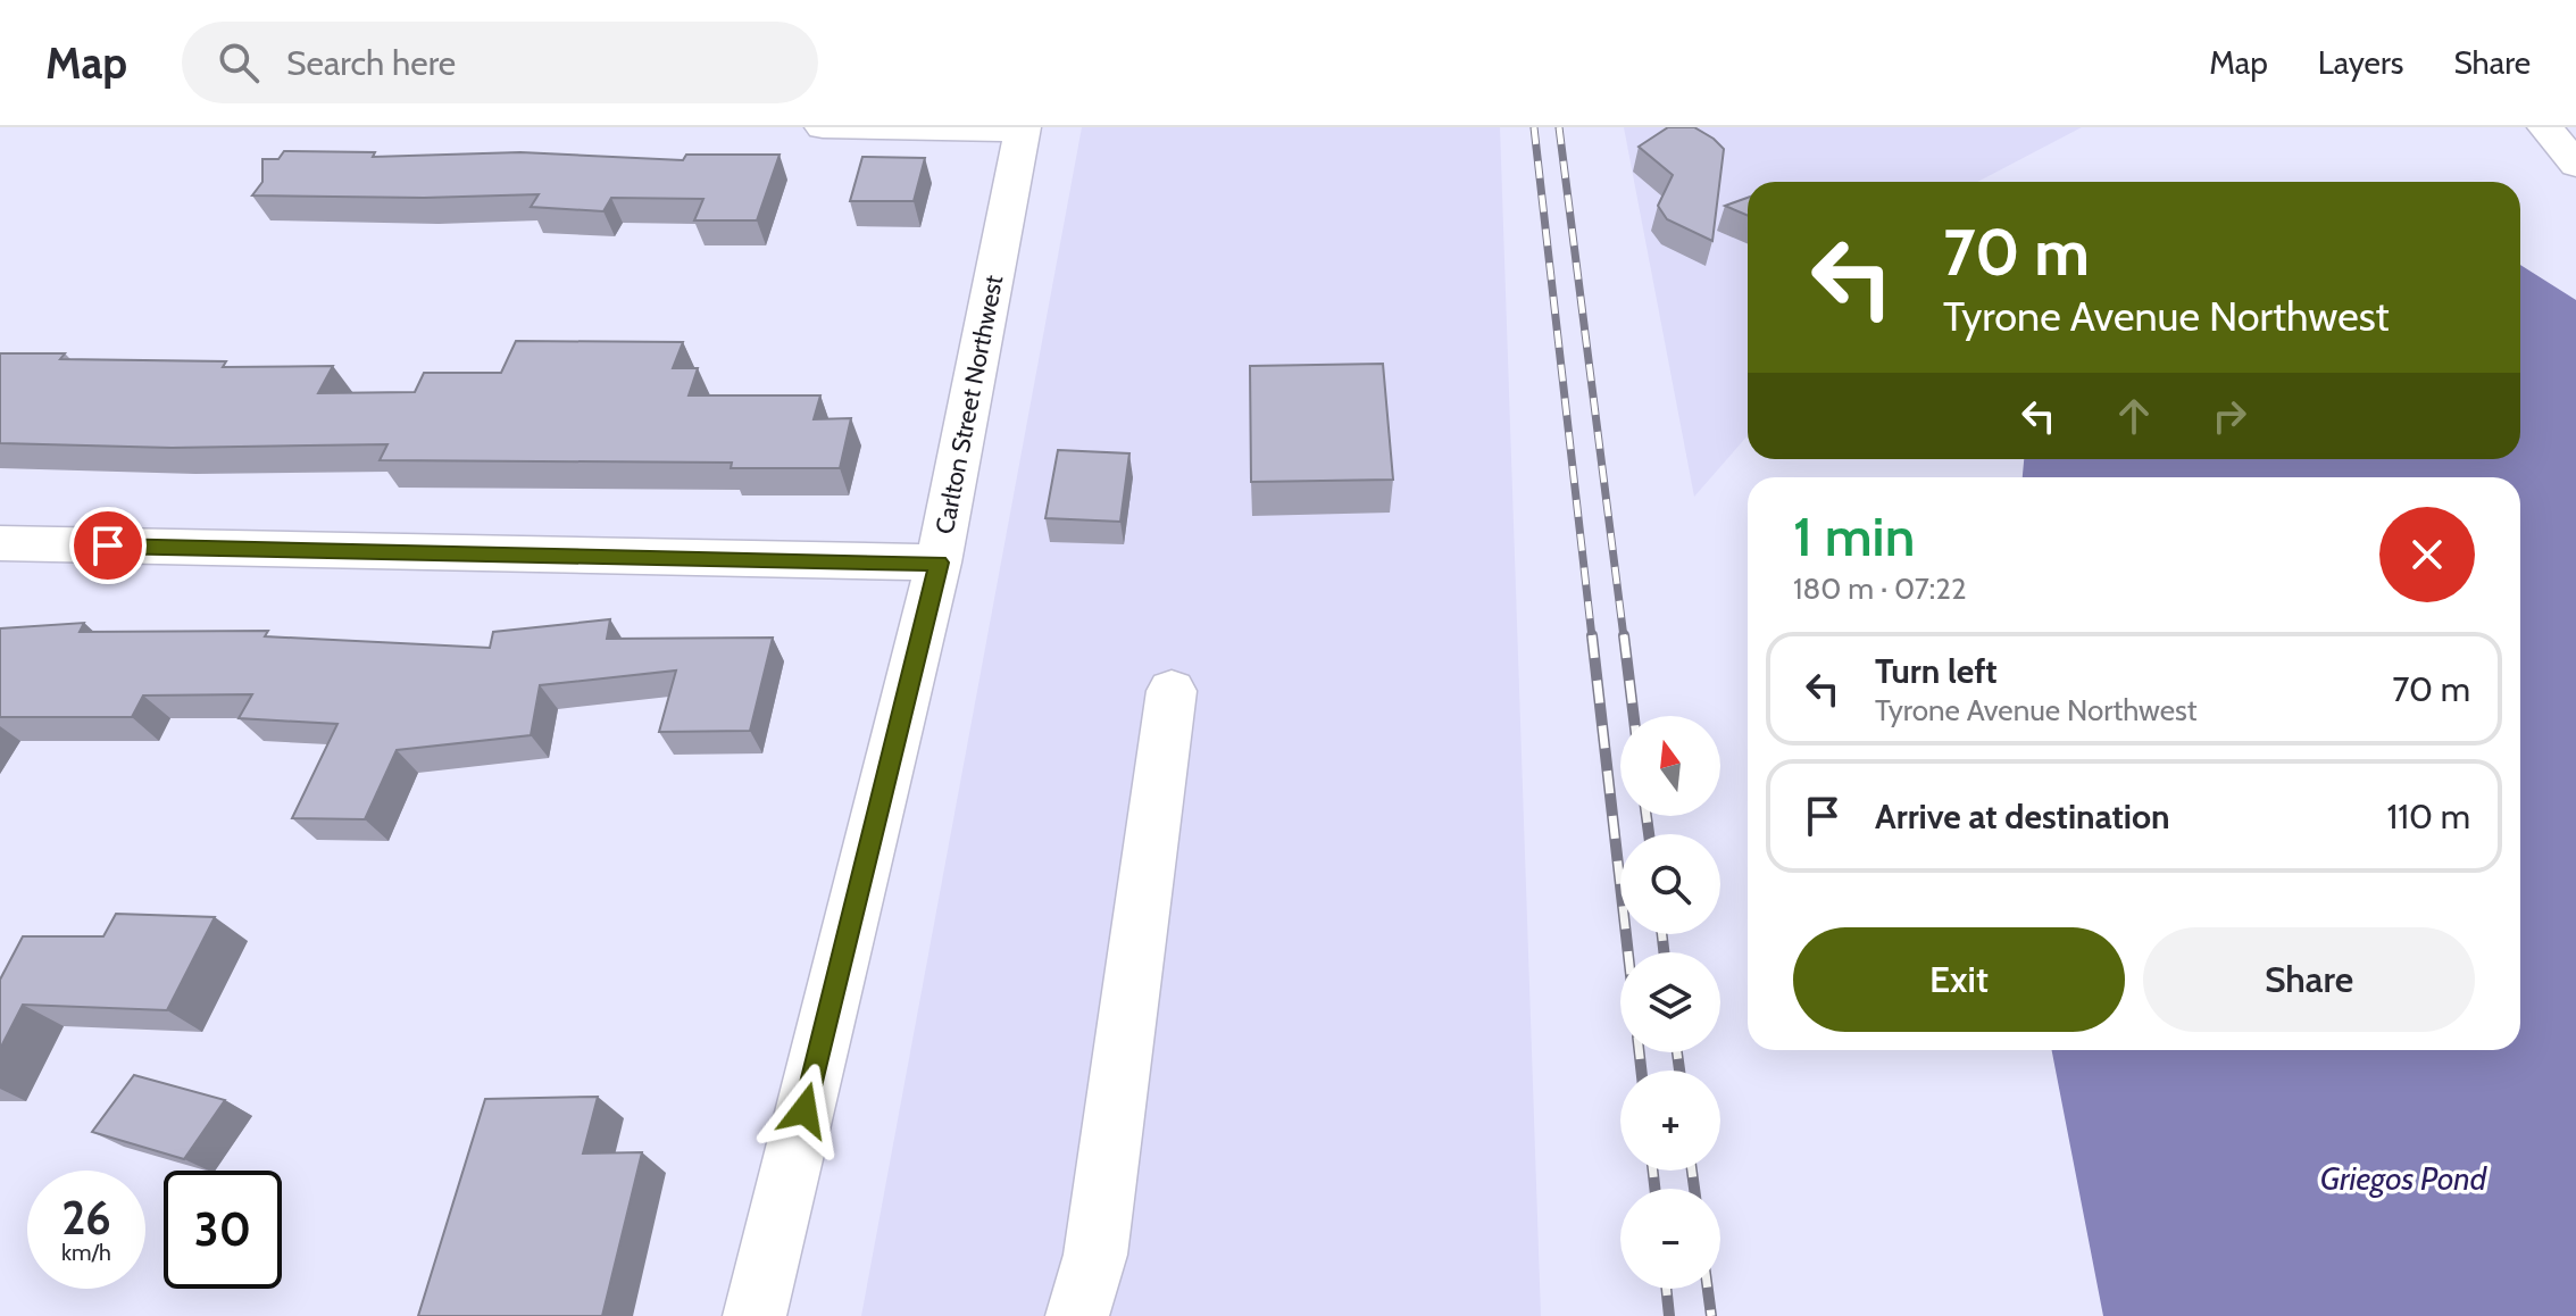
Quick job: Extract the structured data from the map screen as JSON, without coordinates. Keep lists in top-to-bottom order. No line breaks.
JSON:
{"streets":{"street":["Carlton Street Northwest"]},"water":["Griegos Pond"],"north":"top","page":{"header":"Map","search":"Search here","nav":["Map","Layers","Share"],"turn":["70 m","Tyrone Avenue Northwest"],"heading":["1 min","180 m · 07:22"],"list":[{"name":"Turn left","note":"Tyrone Avenue Northwest","value":"70 m"},{"name":"Arrive at destination","value":"110 m"}],"map_buttons":["+","−"],"buttons":["Exit","Share"],"speed":"26 km/h","limit":"30"}}
